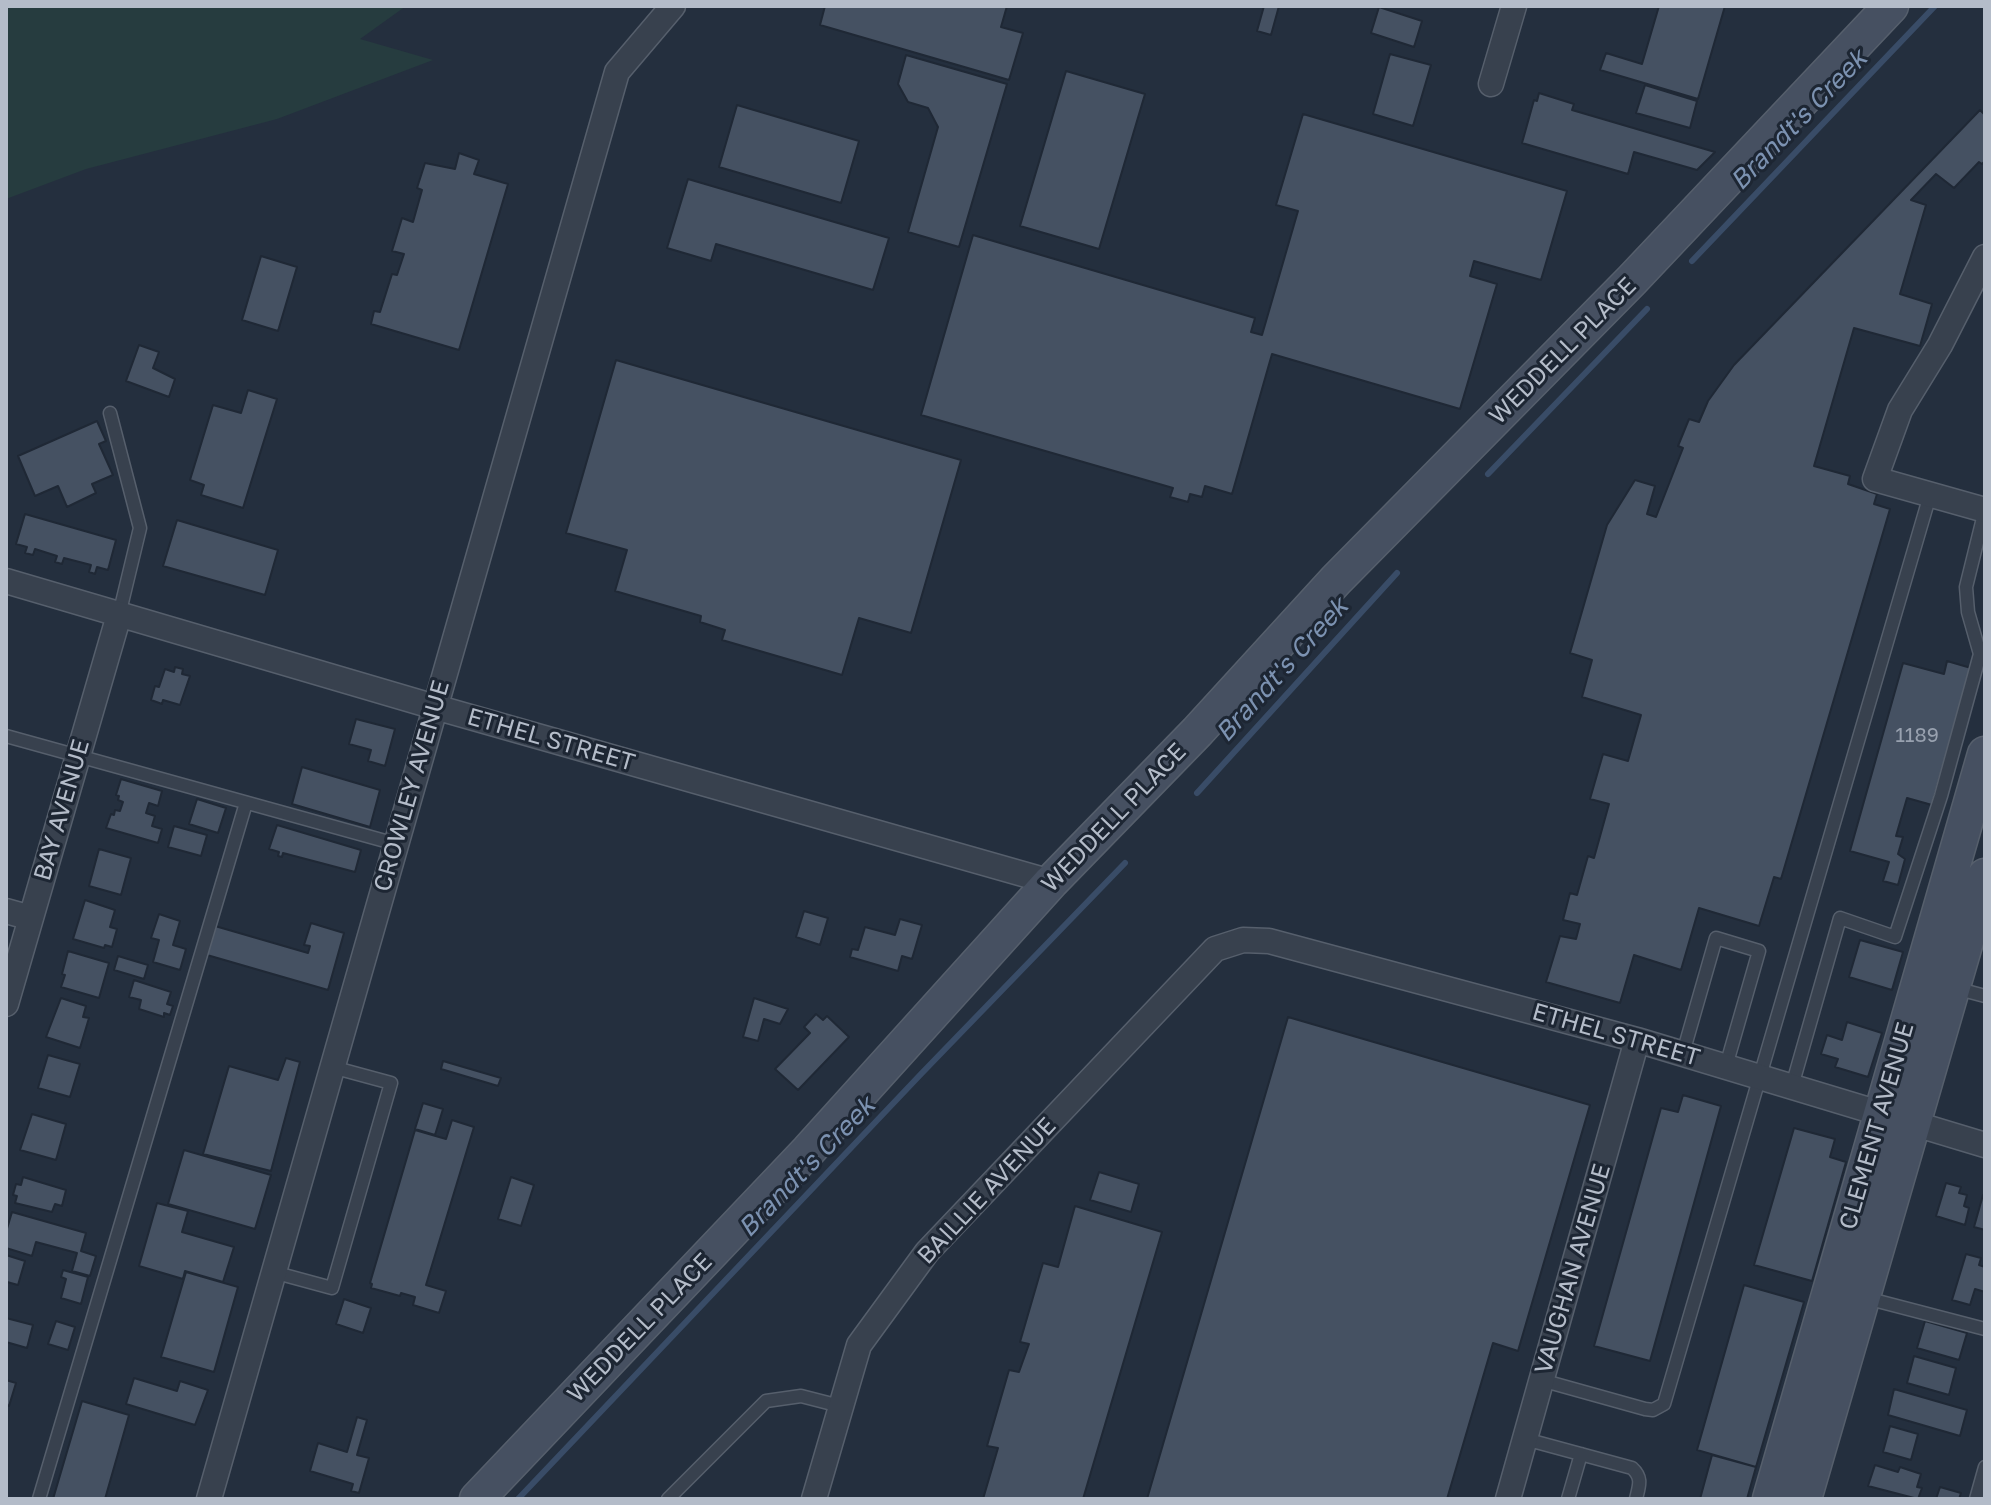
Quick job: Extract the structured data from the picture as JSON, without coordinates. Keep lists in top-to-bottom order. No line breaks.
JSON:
{"streets":{"street":["WEDDELL PLACE","ETHEL STREET","CROWLEY AVENUE","BAY AVENUE","CLEMENT AVENUE","BAILLIE AVENUE","VAUGHAN AVENUE"]},"crossings":[["WEDDELL PLACE","ETHEL STREET"],["ETHEL STREET","CROWLEY AVENUE"],["ETHEL STREET","BAY AVENUE"],["ETHEL STREET","CLEMENT AVENUE"],["ETHEL STREET","BAILLIE AVENUE"],["ETHEL STREET","VAUGHAN AVENUE"]],"water":["Brandt's Creek"],"house_numbers":["1189"]}
